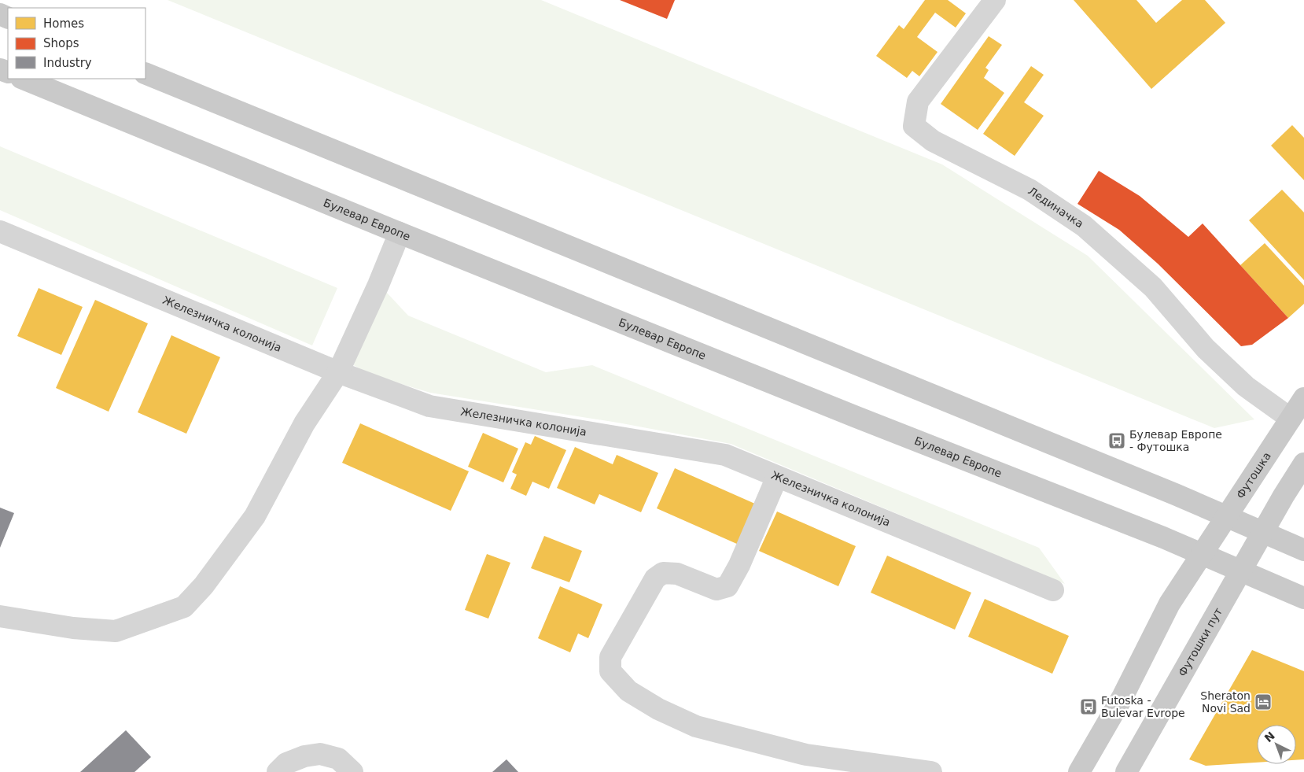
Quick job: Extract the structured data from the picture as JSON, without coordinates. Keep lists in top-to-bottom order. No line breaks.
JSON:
{"streets":{"main road":["Булевар Европе","Футошка","Футошки пут"],"street":["Лединачка","Железничка колонија"]},"crossings":[["Лединачка","Футошка"],["Булевар Европе","Футошка"],["Булевар Европе","Футошки пут"]],"places":{"bus stop":["Булевар Европе - Футошка","Futoska - Bulevar Evrope"],"hotel":["Sheraton Novi Sad"]},"legend":["Homes","Shops","Industry"],"north":"top left"}
